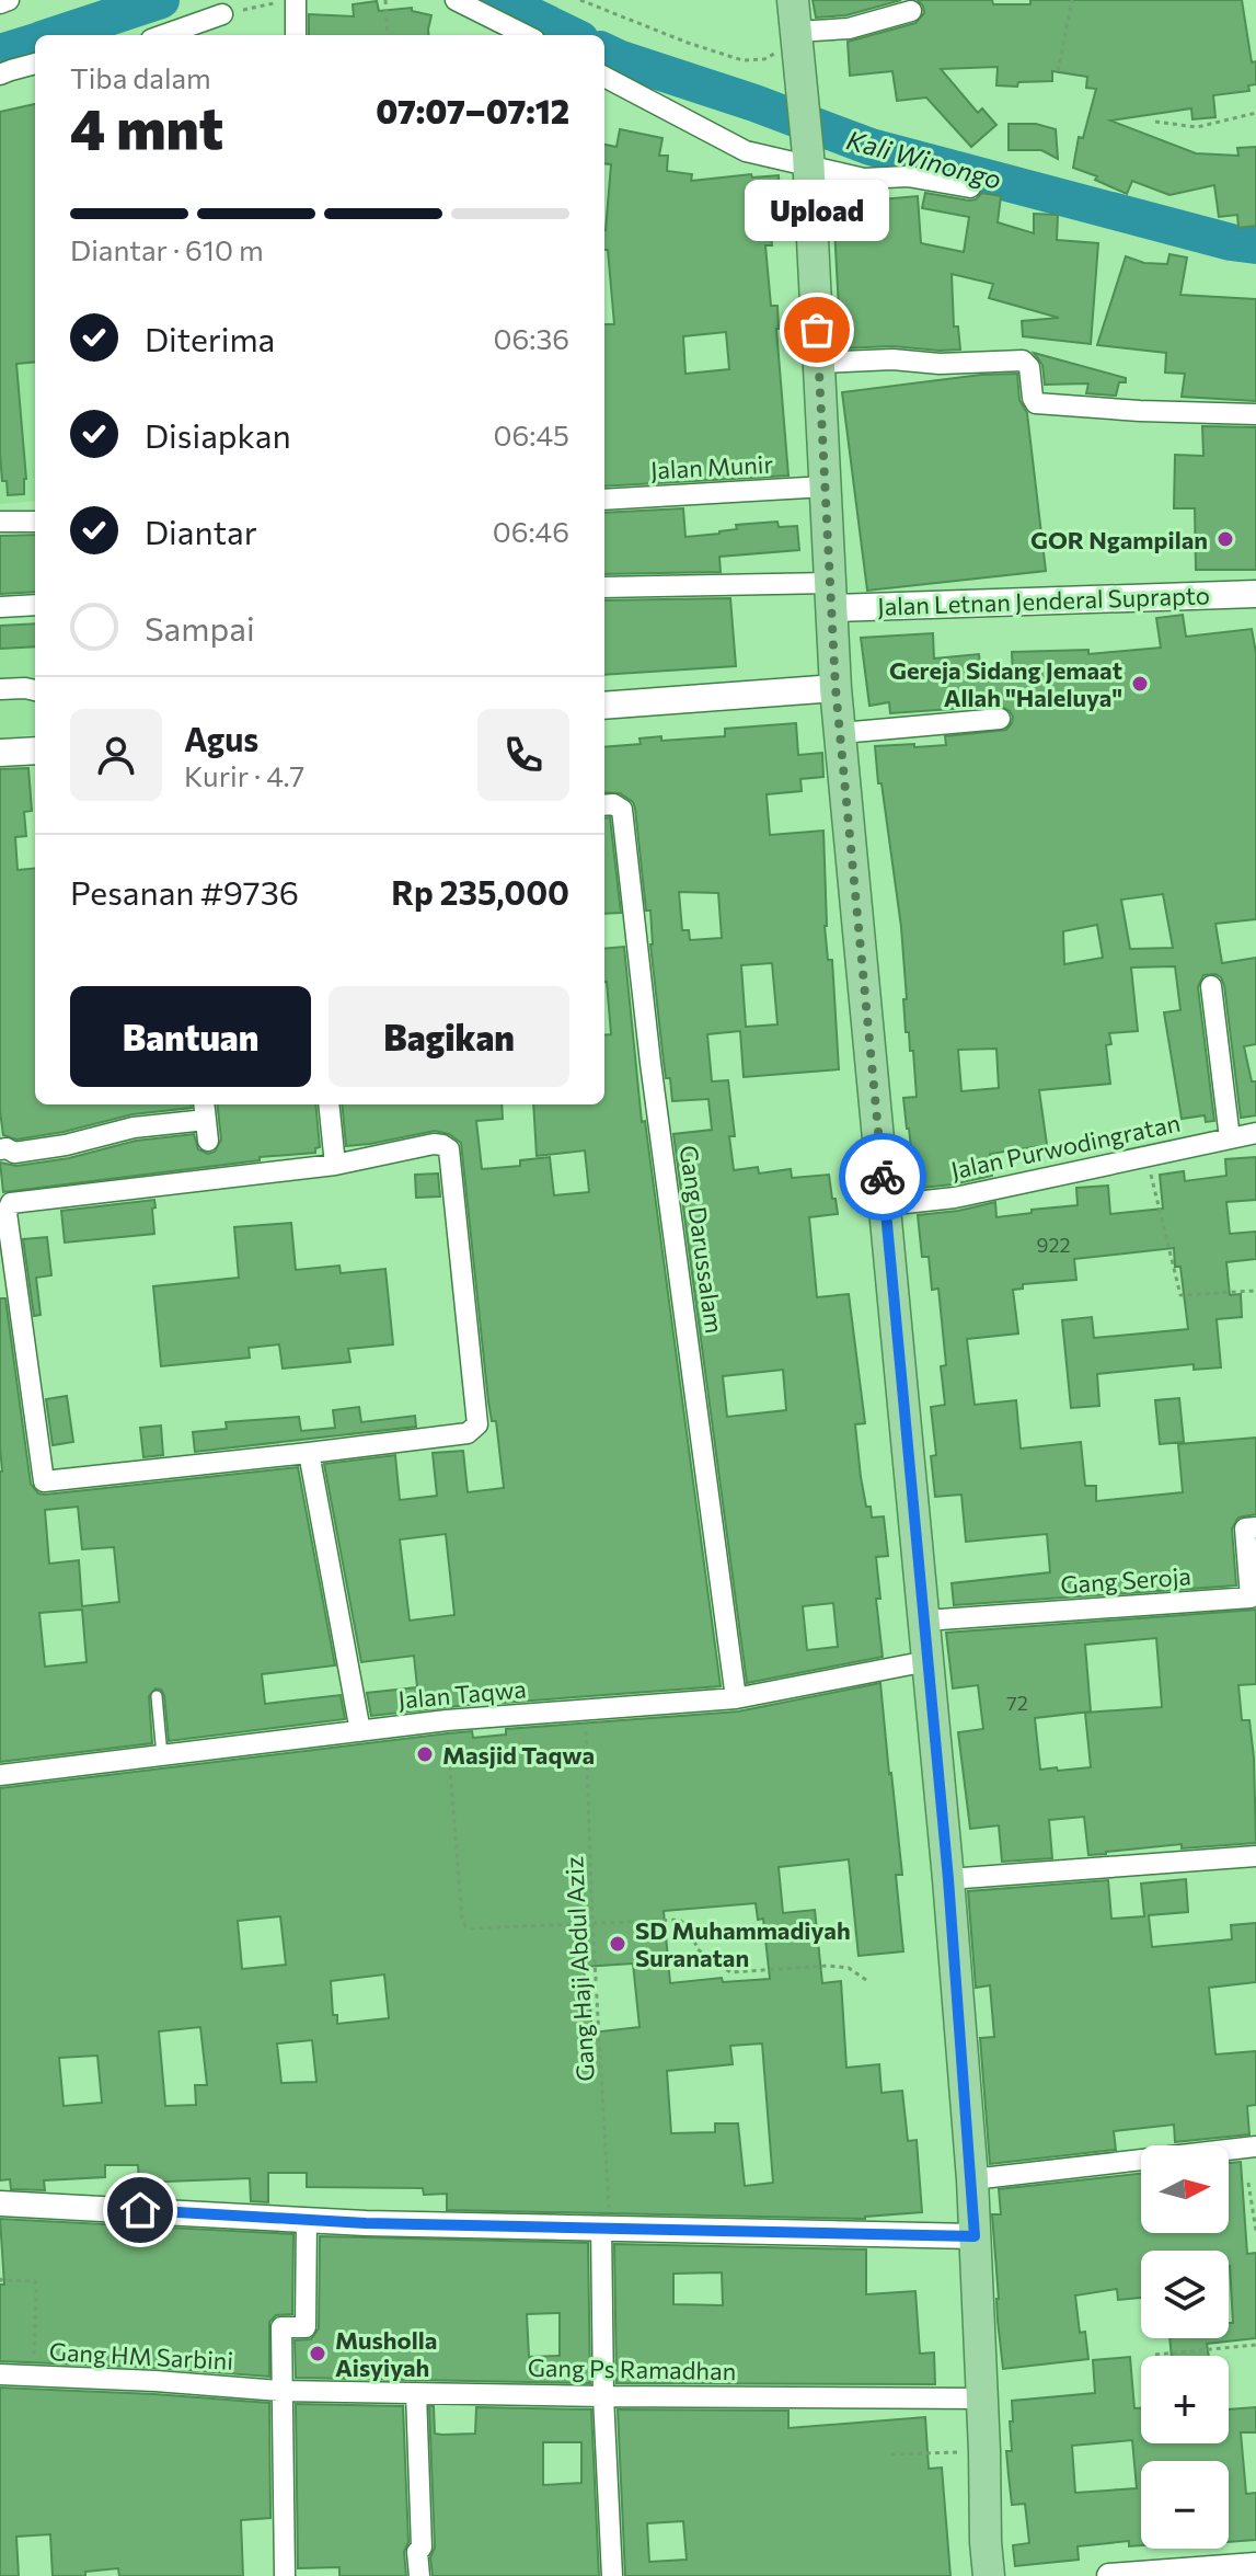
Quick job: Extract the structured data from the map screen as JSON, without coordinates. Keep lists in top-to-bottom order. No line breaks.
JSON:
{"streets":{"main road":["Jalan Letnan Jenderal Suprapto"],"street":["Jalan Munir","Jalan Purwodingratan","Gang Darussalam","Gang Seroja","Jalan Taqwa","Gang HM Sarbini","Gang Ps Ramadhan"],"path":["Gang Haji Abdul Aziz"]},"crossings":[["Gang Darussalam","Jalan Taqwa"],["Jalan Taqwa","Gang Haji Abdul Aziz"],["Gang HM Sarbini","Gang Ps Ramadhan"]],"water":["Kali Winongo"],"places":["Upload","GOR Ngampilan","Gereja Sidang Jemaat Allah \"Haleluya\"","Masjid Taqwa","SD Muhammadiyah Suranatan","Musholla Aisyiyah"],"house_numbers":["922","72"],"north":"right","page":{"heading":["4 mnt","Tiba dalam","07:07–07:12"],"panel":["Agus","Kurir · 4.7","Pesanan #9736","Rp 235,000"],"bubble":"Upload","bar":"Diantar · 610 m","list":[["Diterima","06:36"],["Disiapkan","06:45"],["Diantar","06:46"],"Sampai"],"buttons":["Bantuan","Bagikan"],"map_buttons":["+","−"]}}
